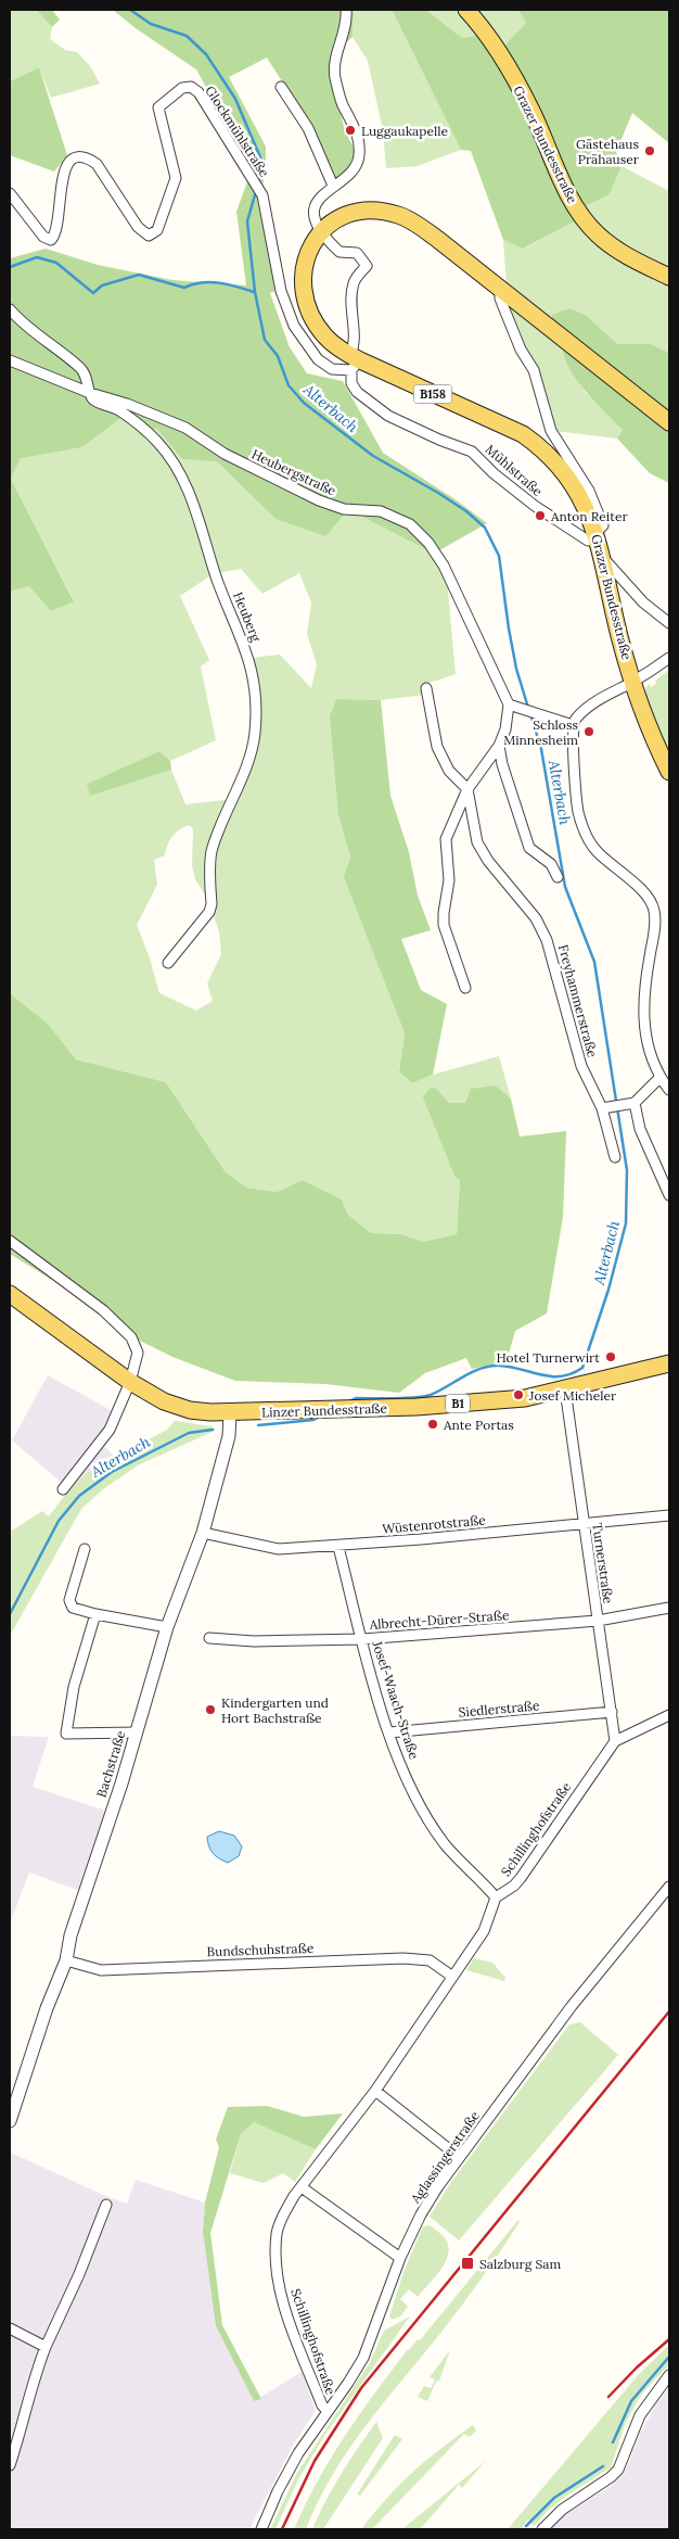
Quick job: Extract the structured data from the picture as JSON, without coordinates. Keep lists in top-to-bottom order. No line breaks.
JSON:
{"streets":{"main road":["Grazer Bundesstraße","B158","B1","Linzer Bundesstraße"],"street":["Glockmühlstraße","Mühlstraße","Heubergstraße","Heuberg","Freyhammerstraße","Wüstenrotstraße","Turnerstraße","Albrecht-Dürer-Straße","Josef-Waach-Straße","Siedlerstraße","Bachstraße","Schillinghofstraße","Bundschuhstraße","Aglassingerstraße"]},"crossings":[["Glockmühlstraße","Grazer Bundesstraße"],["Glockmühlstraße","Mühlstraße"],["Grazer Bundesstraße","B158"],["Grazer Bundesstraße","Mühlstraße"],["Heubergstraße","Heuberg"],["Linzer Bundesstraße","Turnerstraße"],["Linzer Bundesstraße","Bachstraße"],["Wüstenrotstraße","Turnerstraße"],["Wüstenrotstraße","Josef-Waach-Straße"],["Wüstenrotstraße","Bachstraße"],["Turnerstraße","Albrecht-Dürer-Straße"],["Turnerstraße","Siedlerstraße"],["Turnerstraße","Schillinghofstraße"],["Albrecht-Dürer-Straße","Josef-Waach-Straße"],["Josef-Waach-Straße","Siedlerstraße"],["Josef-Waach-Straße","Schillinghofstraße"],["Bachstraße","Bundschuhstraße"],["Schillinghofstraße","Bundschuhstraße"],["Schillinghofstraße","Aglassingerstraße"]],"water":["Alterbach"],"places":{"other":["Luggaukapelle","Gästehaus Prähauser","Anton Reiter","Schloss Minnesheim","Hotel Turnerwirt","Josef Micheler","Ante Portas","Kindergarten und Hort Bachstraße"],"transit":["Salzburg Sam"]}}
